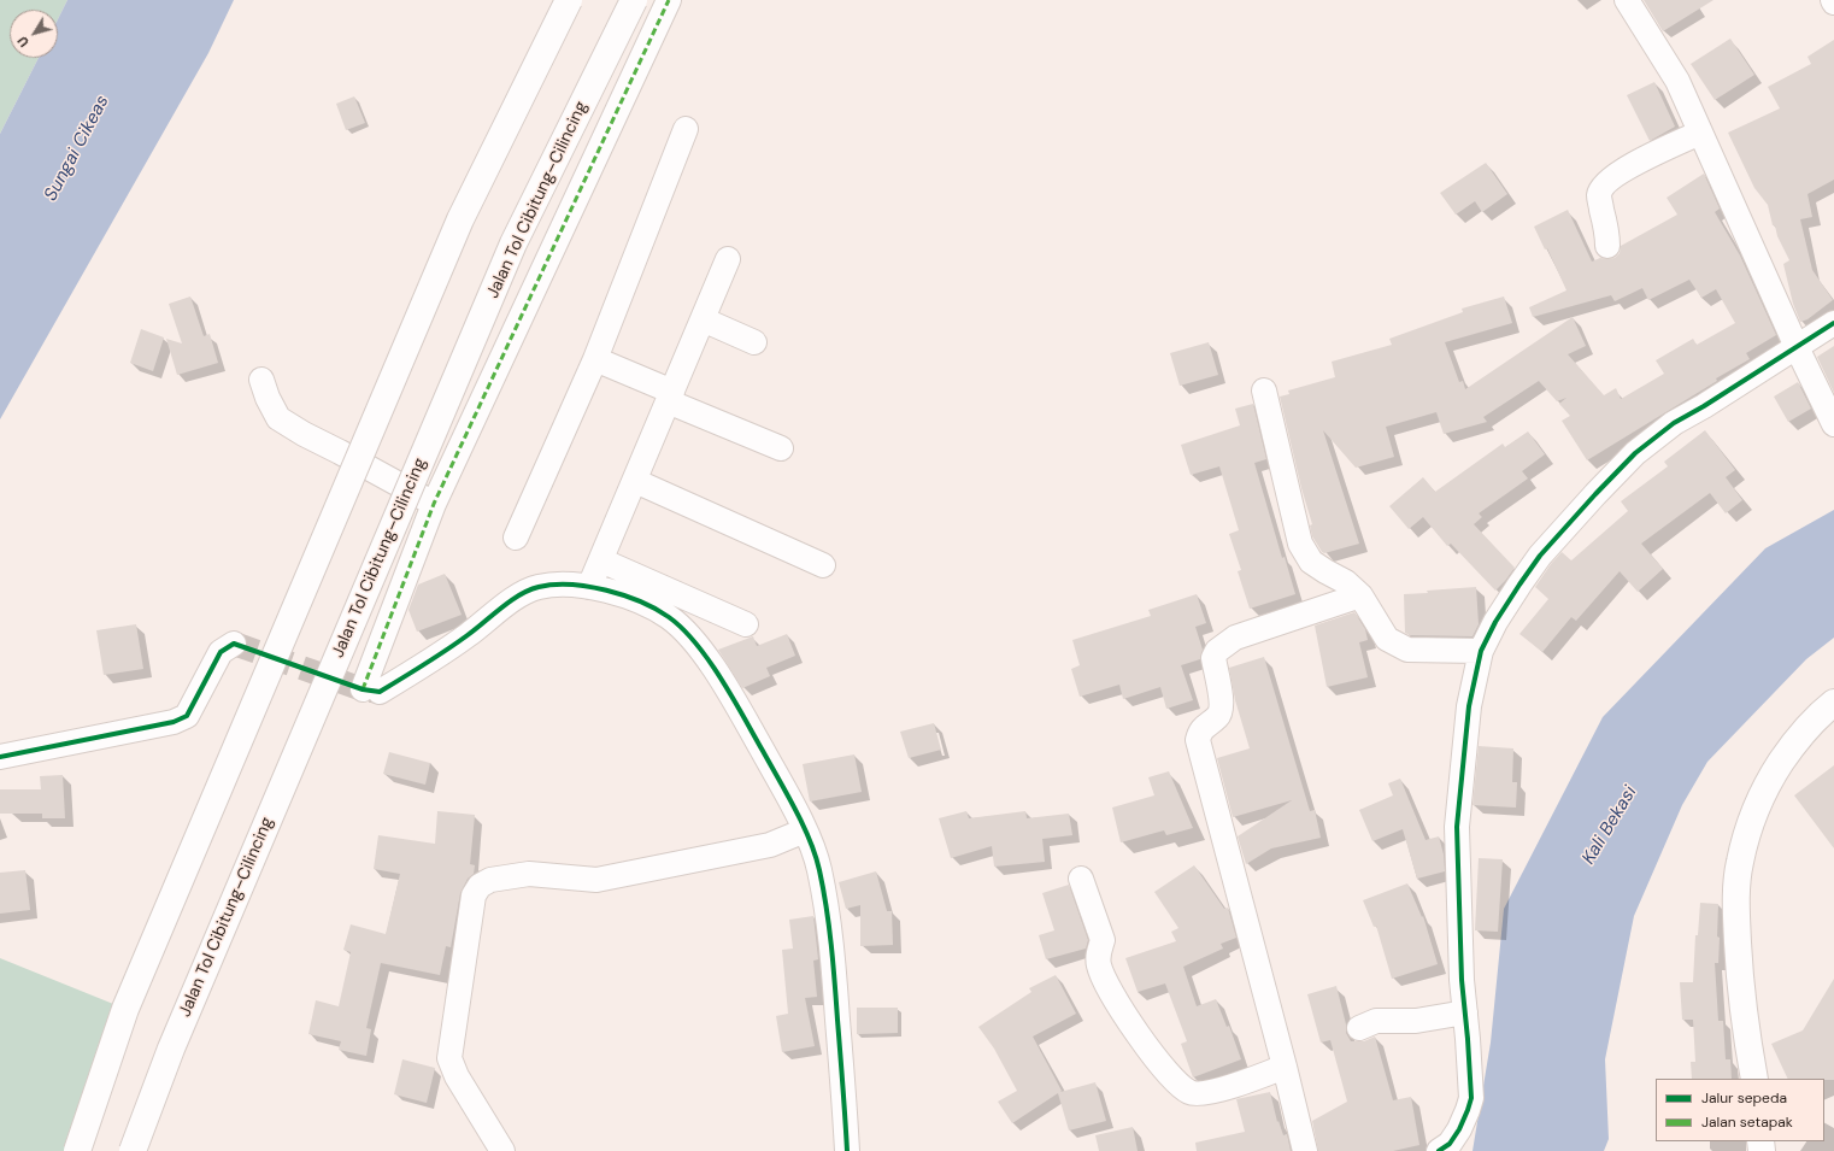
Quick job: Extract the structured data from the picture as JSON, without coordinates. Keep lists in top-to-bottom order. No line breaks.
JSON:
{"streets":{"main road":["Jalan Tol Cibitung–Cilincing"]},"water":["Sungai Cikeas","Kali Bekasi"],"legend":["Jalur sepeda","Jalan setapak"],"north":"bottom left"}
